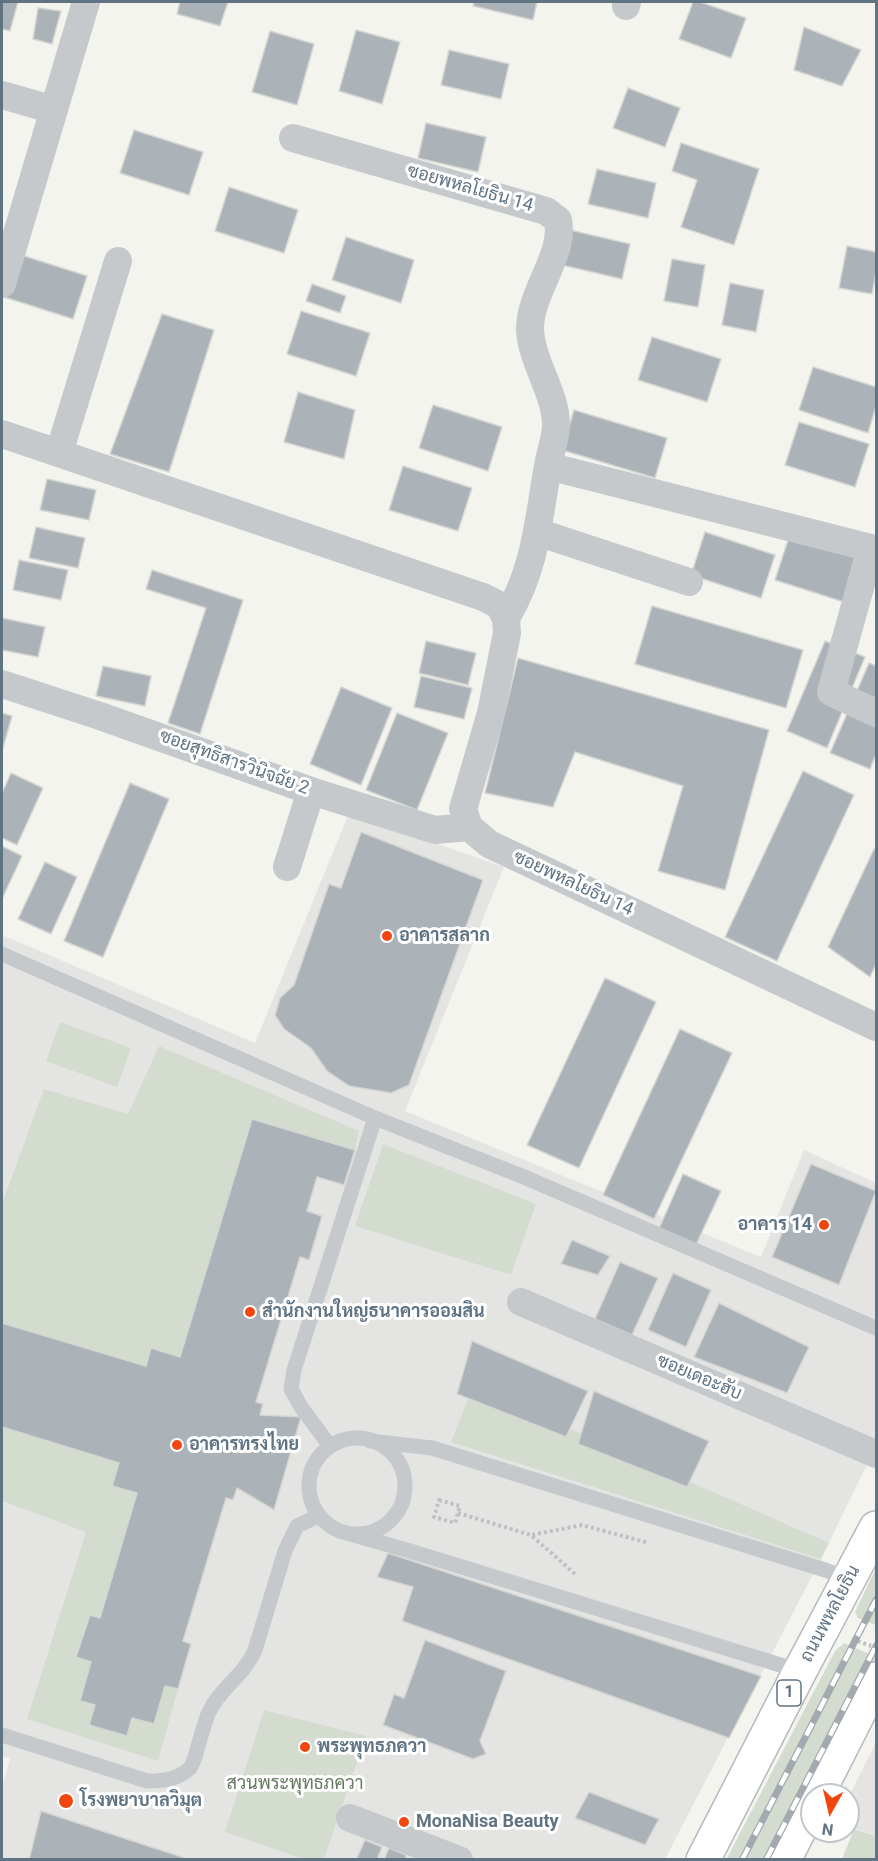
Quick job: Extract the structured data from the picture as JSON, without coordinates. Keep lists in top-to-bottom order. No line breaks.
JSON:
{"streets":{"main road":["ถนนพหลโยธิน","1"],"street":["ซอยพหลโยธิน 14","ซอยสุทธิสารวินิจฉัย 2","ซอยเดอะฮับ"]},"crossings":[["ซอยพหลโยธิน 14","ซอยสุทธิสารวินิจฉัย 2"]],"parks":["สวนพระพุทธภควา"],"places":["อาคารสลาก","อาคาร 14","สำนักงานใหญ่ธนาคารออมสิน","อาคารทรงไทย","พระพุทธภควา","โรงพยาบาลวิมุต","MonaNisa Beauty"],"north":"bottom"}
